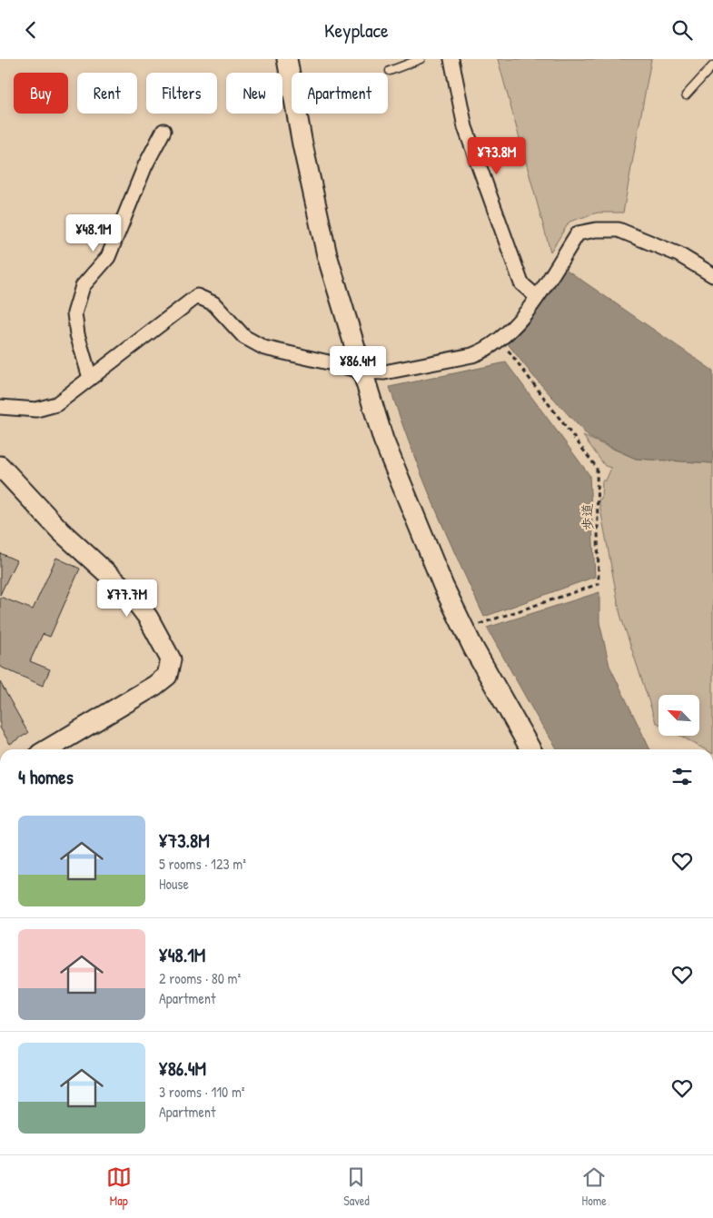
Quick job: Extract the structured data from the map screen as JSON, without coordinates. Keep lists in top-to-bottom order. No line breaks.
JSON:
{"streets":{"path":["歩道"]},"north":"top left","page":{"header":"Keyplace","chip":["Buy","Rent","Filters","New","Apartment"],"price":["¥73.8M","¥48.1M","¥86.4M","¥77.7M"],"heading":"4 homes","list":[{"name":"¥73.8M","note":"5 rooms · 123 m² · House"},{"name":"¥48.1M","note":"2 rooms · 80 m² · Apartment"},{"name":"¥86.4M","note":"3 rooms · 110 m² · Apartment"}],"tabs":["Map","Saved","Home"]}}
